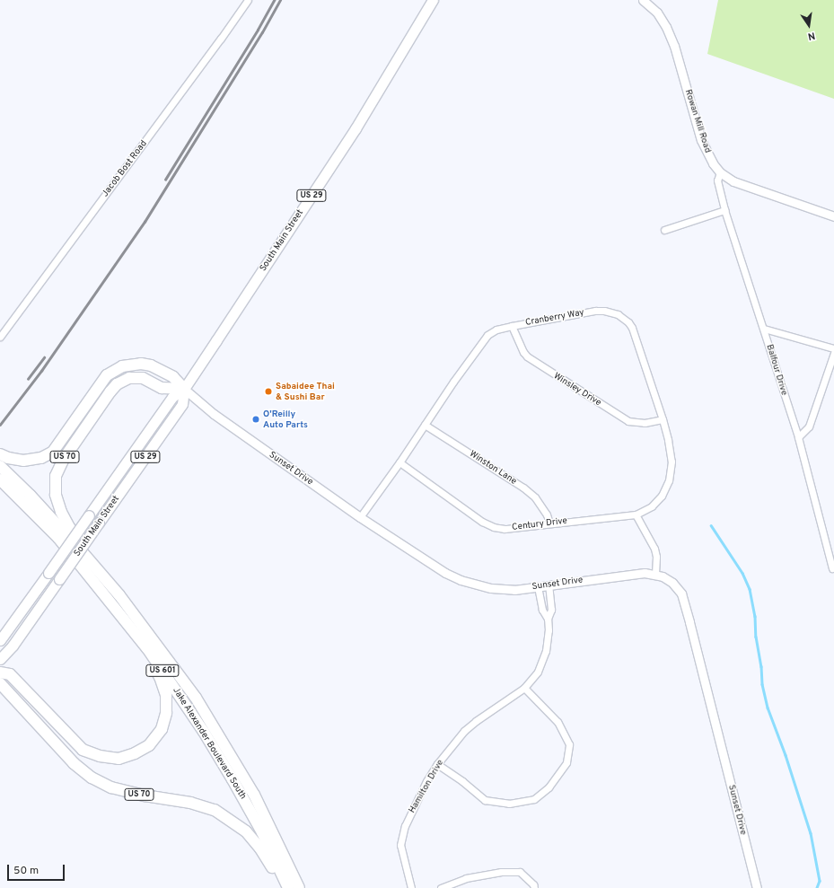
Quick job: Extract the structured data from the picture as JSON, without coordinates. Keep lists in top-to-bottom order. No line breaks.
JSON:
{"streets":{"highway":["US 70","US 601","Jake Alexander Boulevard South"],"main road":["US 29","South Main Street"],"street":["Rowan Mill Road","Jacob Bost Road","Cranberry Way","Balfour Drive","Winsley Drive","Winston Lane","Sunset Drive","Century Drive","Hamilton Drive"]},"crossings":[["Rowan Mill Road","Balfour Drive"],["South Main Street","US 70"],["South Main Street","Sunset Drive"],["Cranberry Way","Winsley Drive"],["Cranberry Way","Winston Lane"],["Cranberry Way","Sunset Drive"],["Cranberry Way","Century Drive"],["US 70","Sunset Drive"],["US 70","Jake Alexander Boulevard South"],["Winston Lane","Century Drive"],["Sunset Drive","Hamilton Drive"]],"places":["Sabaidee Thai & Sushi Bar","O'Reilly Auto Parts"],"scale_bar":"50 m","north":"bottom"}
